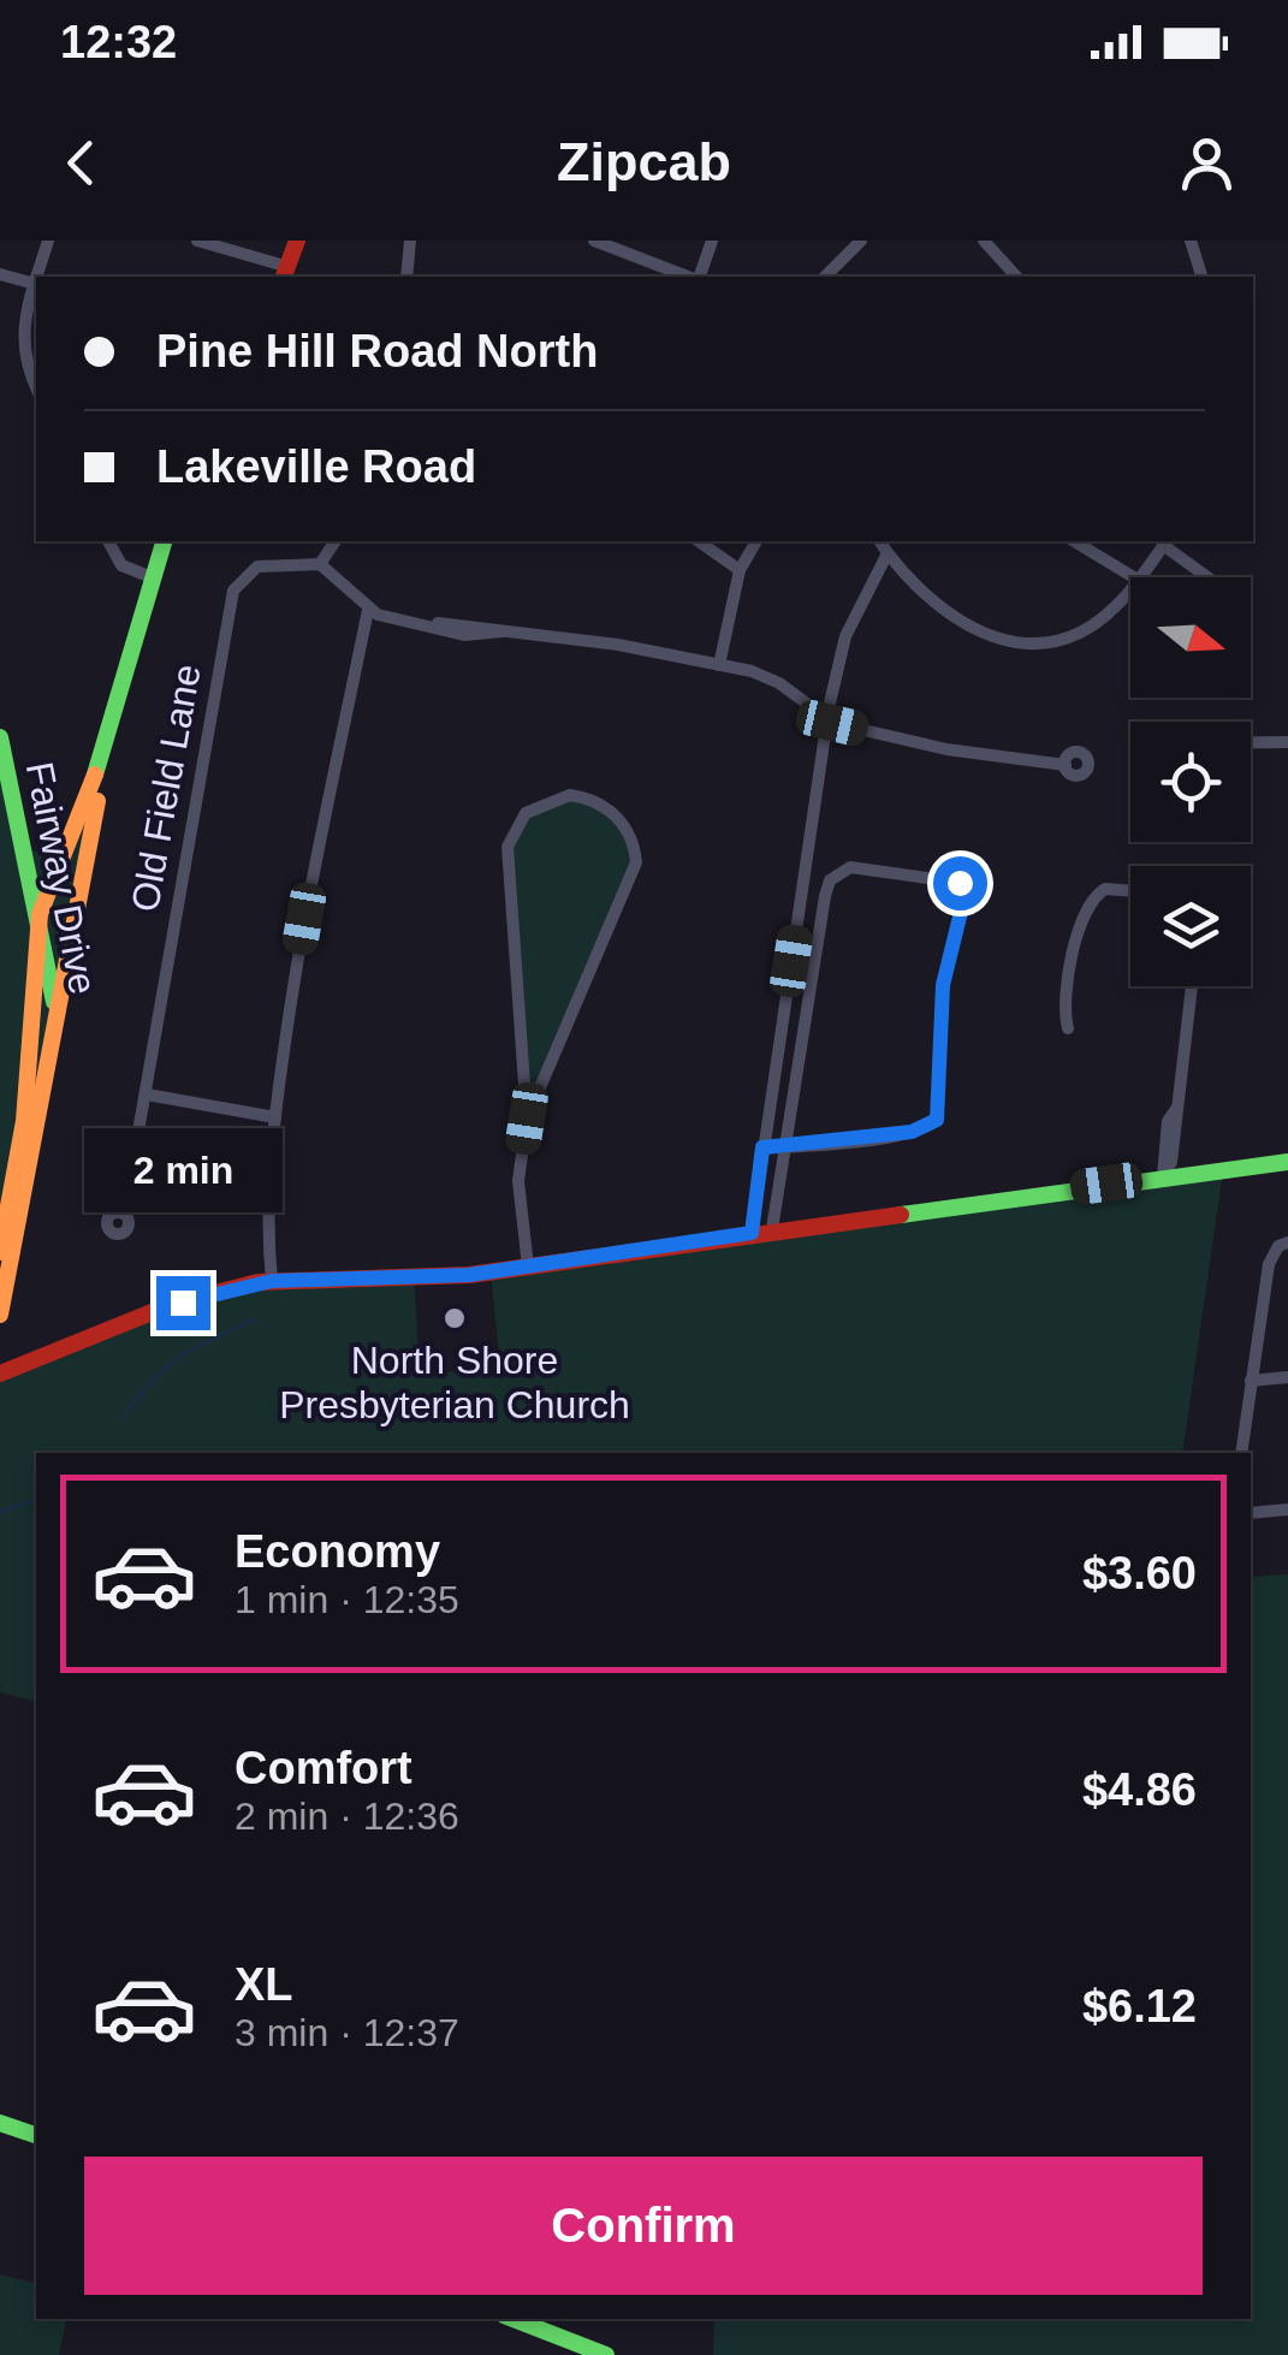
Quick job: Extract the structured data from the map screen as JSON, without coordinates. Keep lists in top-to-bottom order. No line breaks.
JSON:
{"streets":{"main road":["Fairway Drive"],"street":["Old Field Lane"]},"places":["North Shore Presbyterian Church"],"north":"right","page":{"status":"12:32","header":"Zipcab","banner":["Pine Hill Road North","Lakeville Road"],"bubble":"2 min","list":[{"name":"Economy","note":"1 min · 12:35","value":"$3.60"},{"name":"Comfort","note":"2 min · 12:36","value":"$4.86"},{"name":"XL","note":"3 min · 12:37","value":"$6.12"}],"buttons":"Confirm"}}
